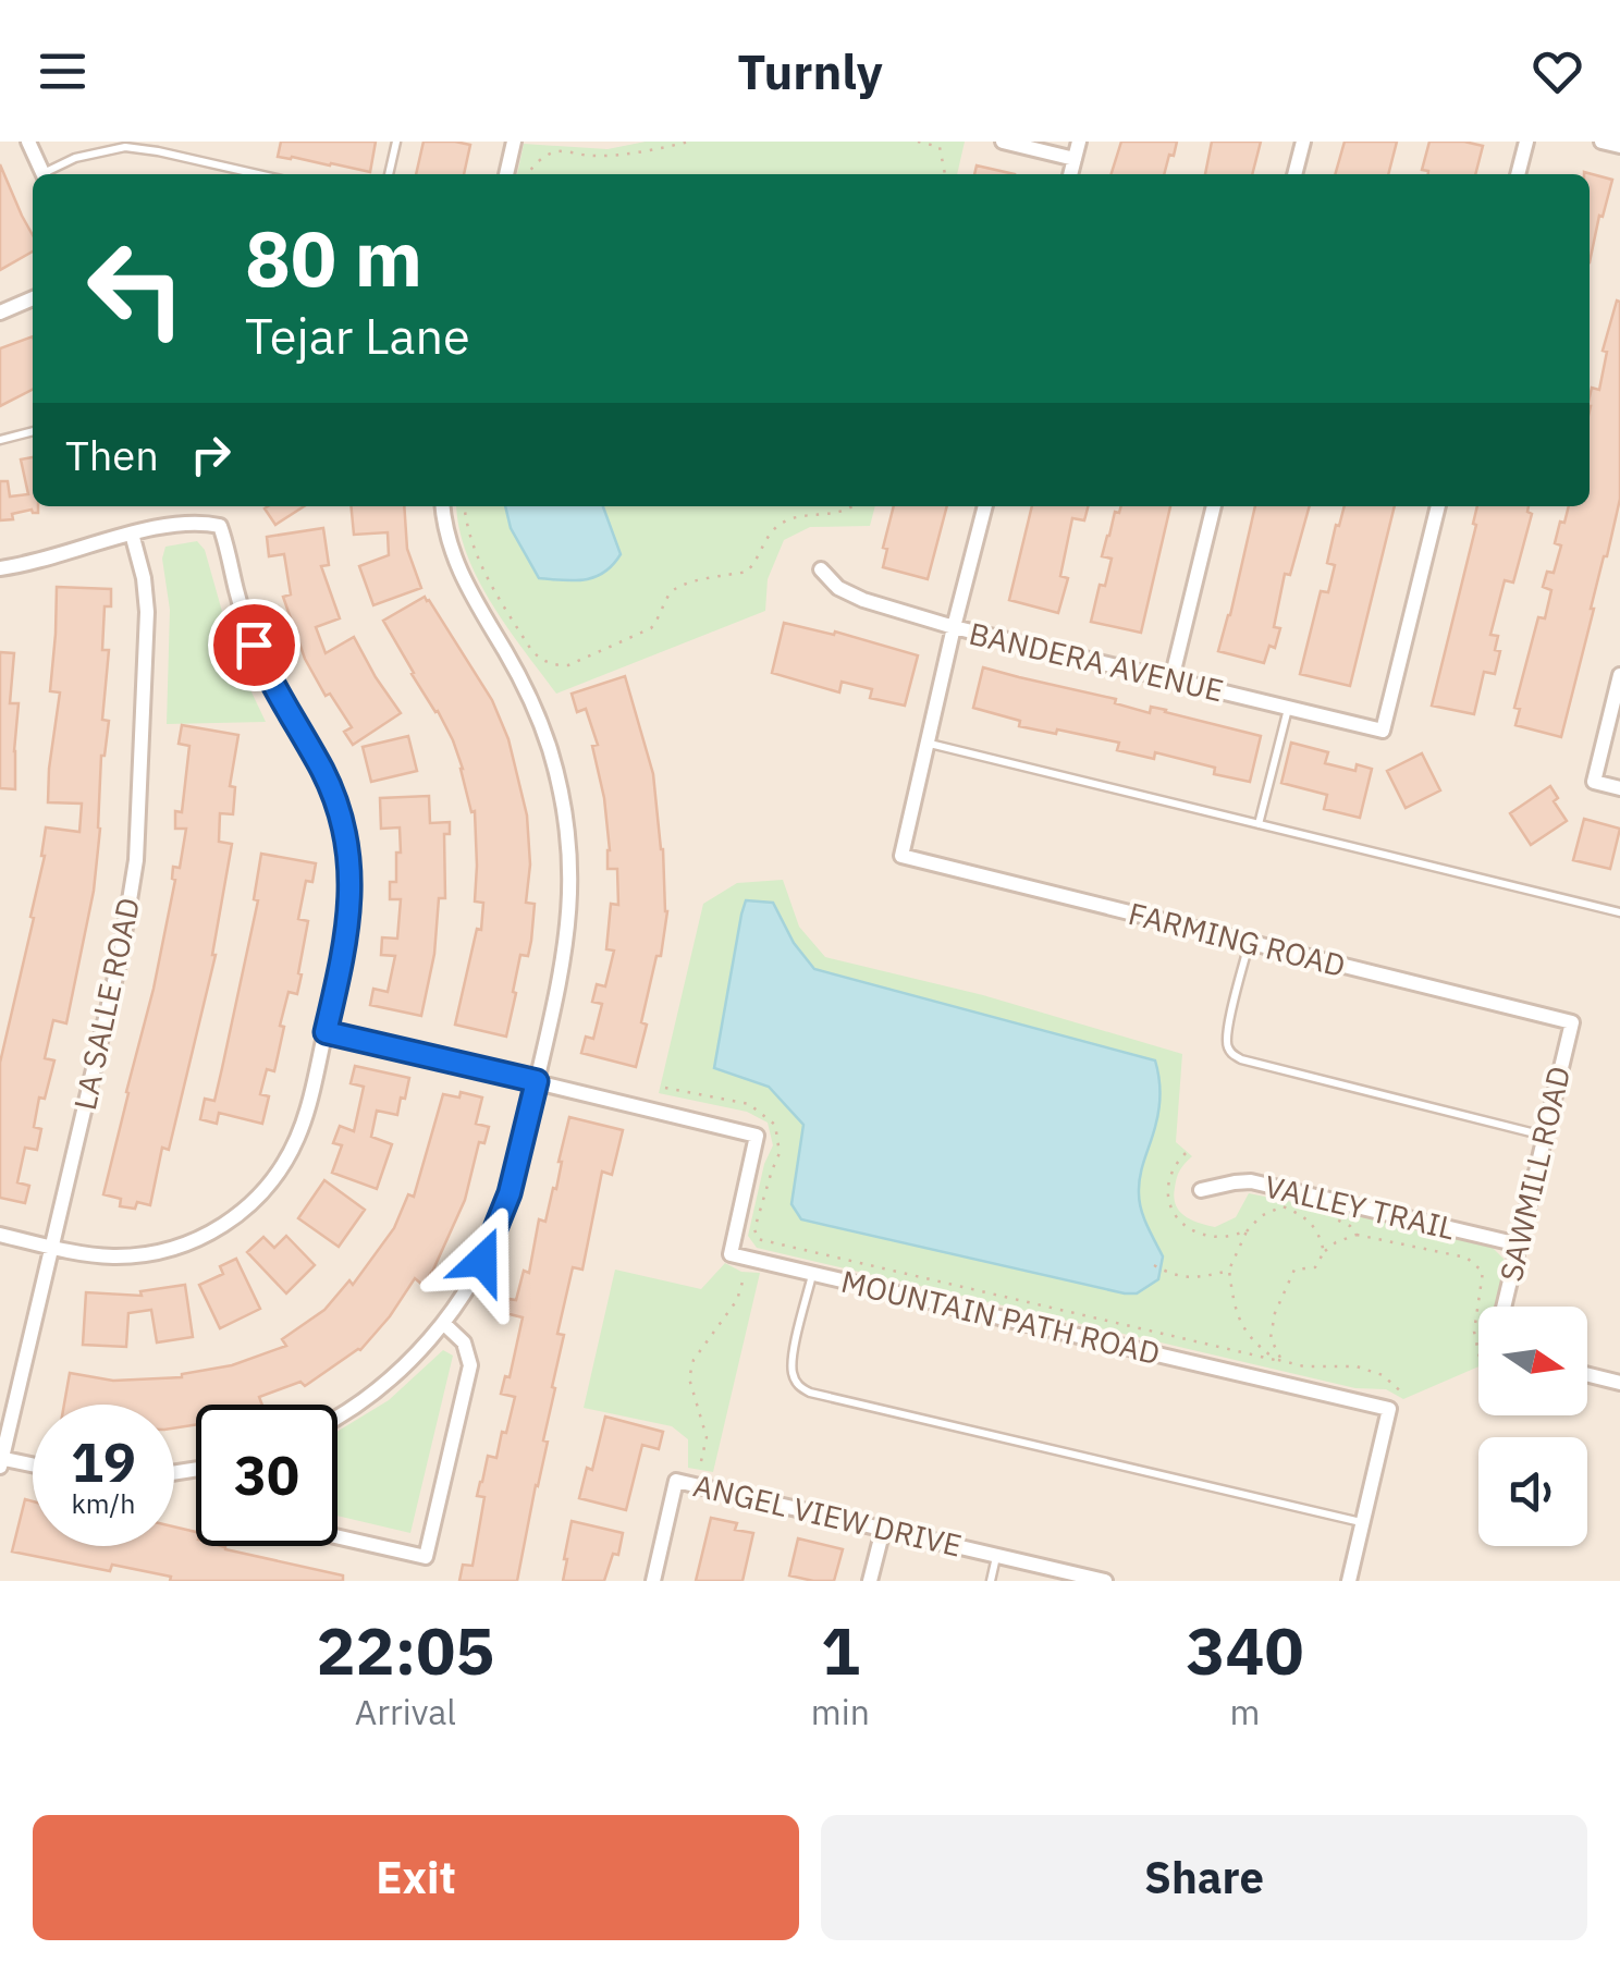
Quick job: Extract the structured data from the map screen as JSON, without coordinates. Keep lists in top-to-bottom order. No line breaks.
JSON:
{"streets":{"street":["BANDERA AVENUE","FARMING ROAD","LA SALLE ROAD","SAWMILL ROAD","VALLEY TRAIL","MOUNTAIN PATH ROAD","ANGEL VIEW DRIVE"]},"crossings":[["FARMING ROAD","SAWMILL ROAD"],["SAWMILL ROAD","VALLEY TRAIL"]],"north":"right","page":{"header":"Turnly","turn":["80 m","Tejar Lane"],"then":"Then","speed":"19 km/h","limit":"30","eta":["22:05","Arrival","1","min","340","m"],"buttons":["Exit","Share"]}}
